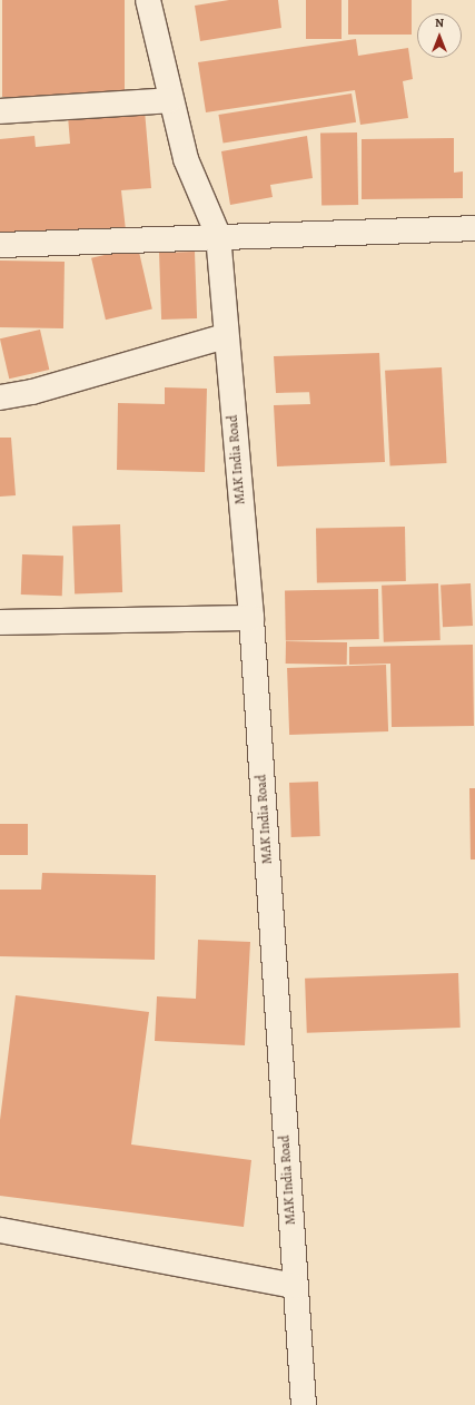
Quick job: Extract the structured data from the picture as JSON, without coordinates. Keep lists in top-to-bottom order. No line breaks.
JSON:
{"streets":{"street":["MAK India Road"]},"north":"top"}
